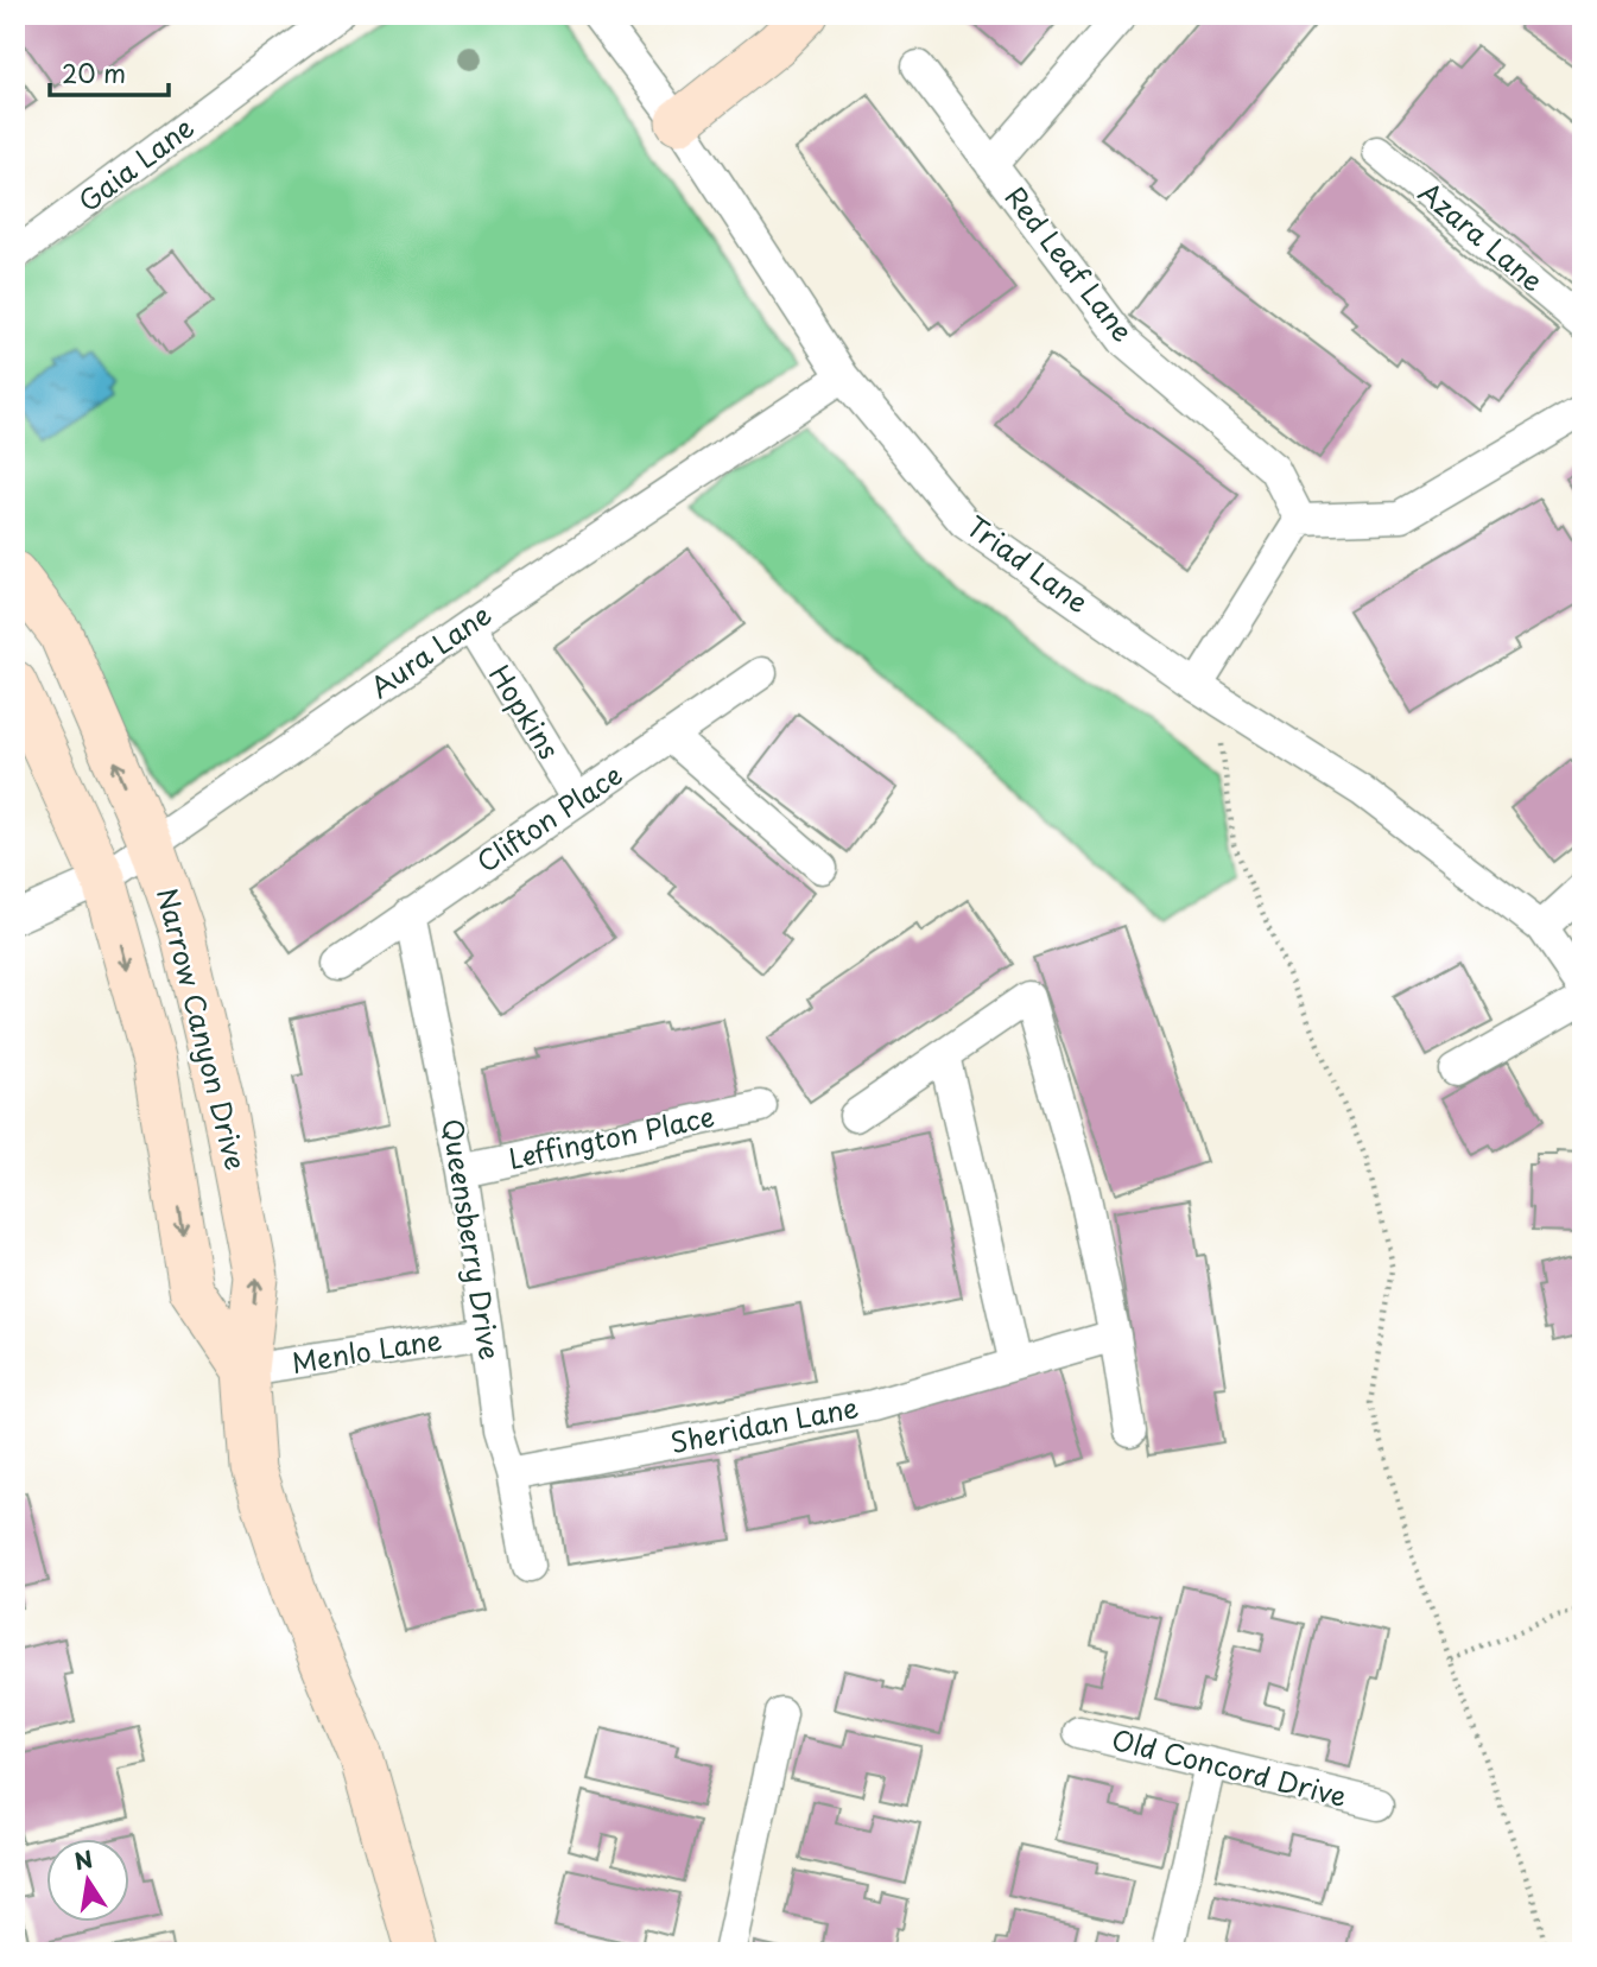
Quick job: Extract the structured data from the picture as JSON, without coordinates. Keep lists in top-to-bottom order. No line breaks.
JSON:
{"streets":{"street":["Gaia Lane","Azara Lane","Red Leaf Lane","Triad Lane","Aura Lane","Hopkins","Clifton Place","Narrow Canyon Drive","Leffington Place","Queensberry Drive","Menlo Lane","Sheridan Lane","Old Concord Drive"]},"crossings":[["Triad Lane","Aura Lane"],["Aura Lane","Hopkins"],["Aura Lane","Narrow Canyon Drive"],["Hopkins","Clifton Place"],["Clifton Place","Queensberry Drive"],["Narrow Canyon Drive","Menlo Lane"],["Leffington Place","Queensberry Drive"],["Queensberry Drive","Menlo Lane"],["Queensberry Drive","Sheridan Lane"]],"scale_bar":"20 m","north":"top"}
